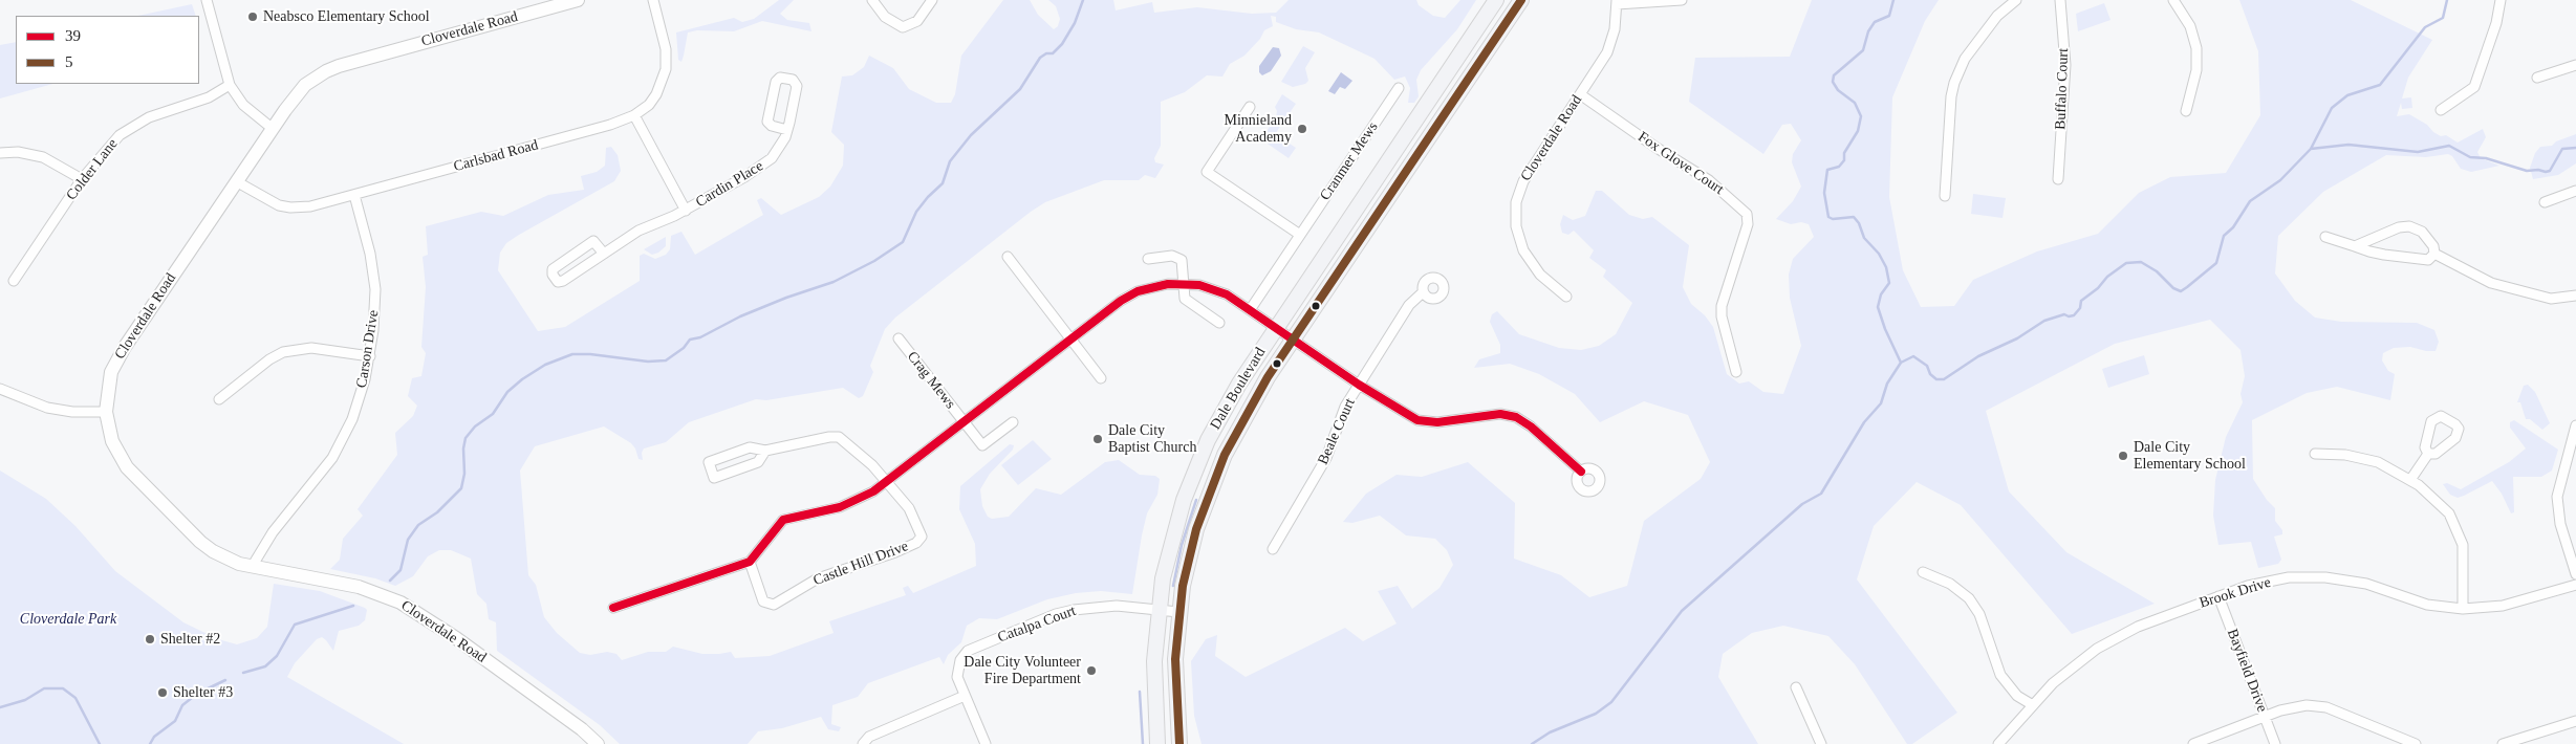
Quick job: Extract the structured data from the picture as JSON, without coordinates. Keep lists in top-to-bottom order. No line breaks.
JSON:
{"streets":{"main road":["Dale Boulevard"],"street":["Cloverdale Road","Buffalo Court","Carlsbad Road","Cranmer Mews","Fox Glove Court","Colder Lane","Cardin Place","Carson Drive","Crag Mews","Beale Court","Castle Hill Drive","Brook Drive","Catalpa Court","Bayfield Drive"]},"crossings":[["Cloverdale Road","Carlsbad Road"],["Cloverdale Road","Fox Glove Court"],["Cloverdale Road","Carson Drive"],["Carlsbad Road","Cardin Place"],["Carlsbad Road","Carson Drive"],["Dale Boulevard","Catalpa Court"],["Brook Drive","Bayfield Drive"]],"parks":["Cloverdale Park"],"places":["Neabsco Elementary School","Minnieland Academy","Dale City Baptist Church","Dale City Elementary School","Shelter #2","Dale City Volunteer Fire Department","Shelter #3"],"lines":["transit line 5","transit line 39"],"legend":["39","5"]}
